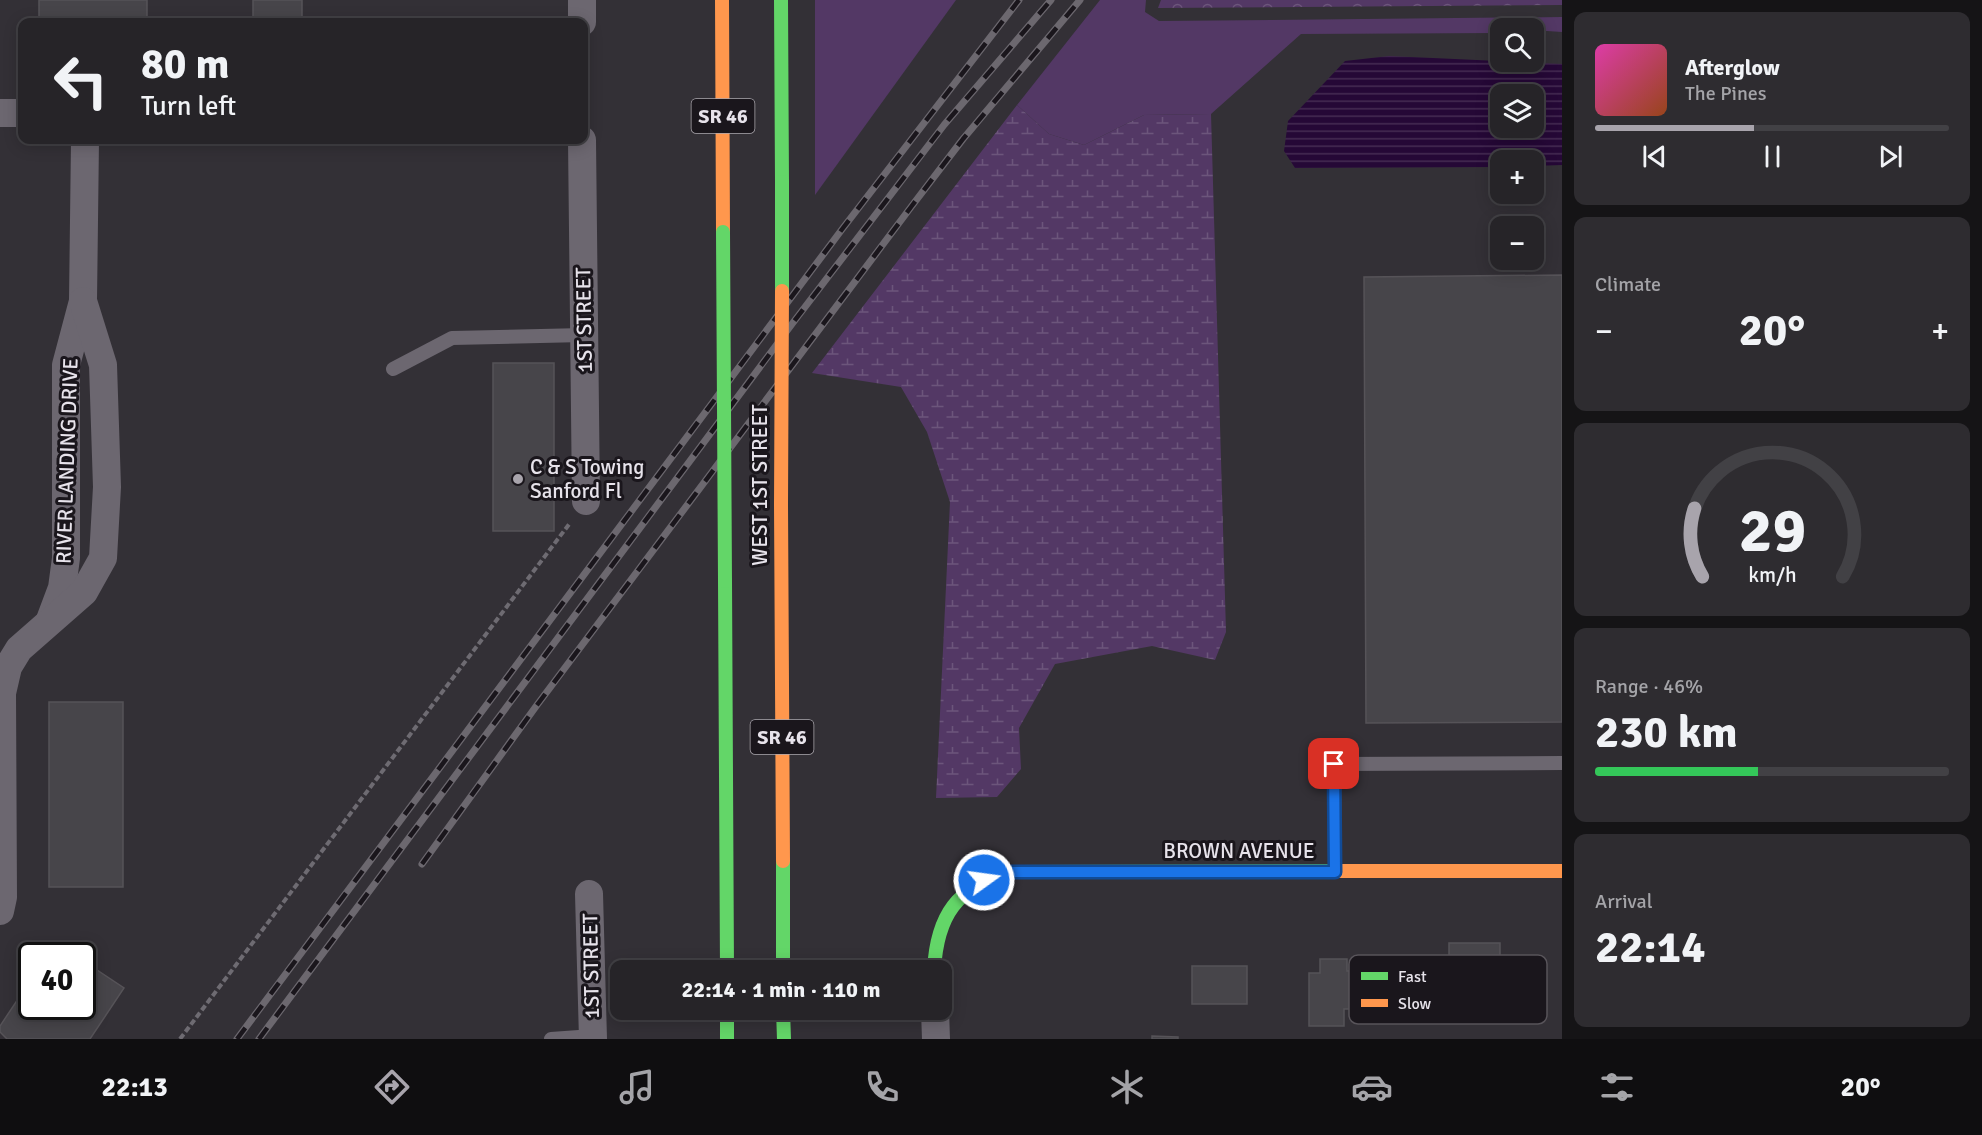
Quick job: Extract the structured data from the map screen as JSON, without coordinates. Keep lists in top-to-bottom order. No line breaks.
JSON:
{"streets":{"main road":["SR 46","WEST 1ST STREET","BROWN AVENUE"],"street":["1ST STREET","RIVER LANDING DRIVE"]},"places":["C & S Towing Sanford Fl"],"legend":["Fast","Slow"],"page":{"map_buttons":["+","−"],"turn":["80 m","Turn left"],"song":["Afterglow","The Pines"],"tile":["Climate",["Range · 46%","230 km"],["Arrival","22:14"]],"heat":["−","20°","+"],"limit":"40","trip":"22:14 · 1 min · 110 m","tabs":["22:13","20°"],"gauge":["29","km/h"]}}
